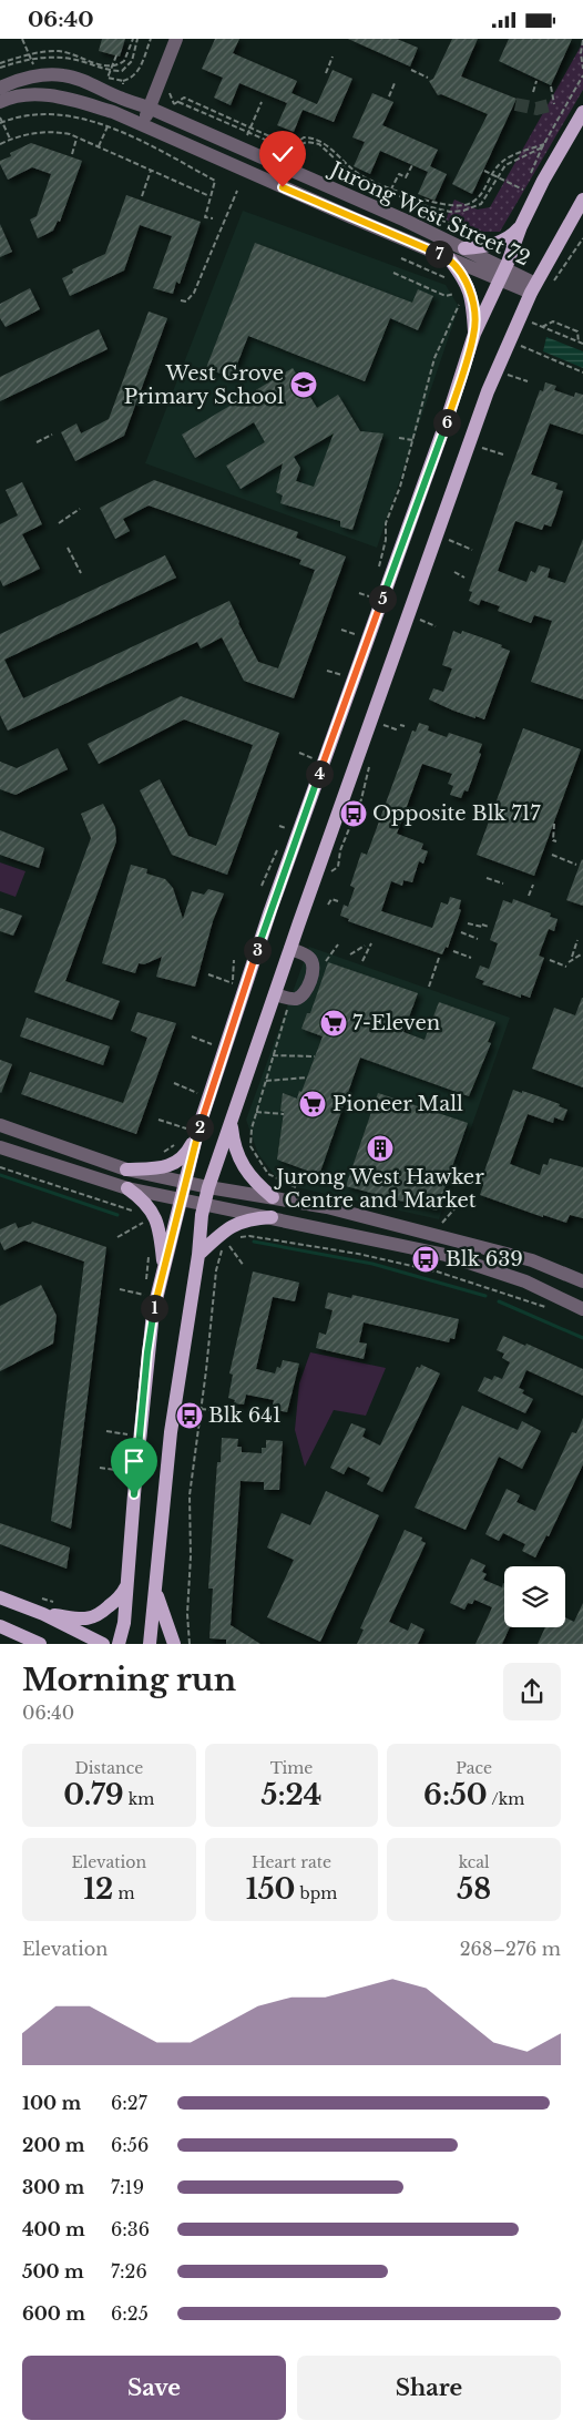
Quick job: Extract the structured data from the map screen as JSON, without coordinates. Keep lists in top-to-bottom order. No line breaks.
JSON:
{"streets":{"street":["Jurong West Street 72"]},"places":{"school or university":["West Grove Primary School"],"bus stop":["Opposite Blk 717","Blk 639","Blk 641"],"supermarket":["7-Eleven","Pioneer Mall"],"building":["Jurong West Hawker Centre and Market"]},"page":{"status":"06:40","pins":["7","6","5","4","3","2","1"],"heading":["Morning run","06:40"],"stats":[["Distance","0.79 km"],["Time","5:24"],["Pace","6:50 /km"],["Elevation","12 m"],["Heart rate","150 bpm"],["kcal","58"]],"chart":["Elevation","268–276 m"],"list":[{"name":"100 m","note":"6:27"},{"name":"200 m","note":"6:56"},{"name":"300 m","note":"7:19"},{"name":"400 m","note":"6:36"},{"name":"500 m","note":"7:26"},{"name":"600 m","note":"6:25"}],"buttons":["Save","Share"]}}
